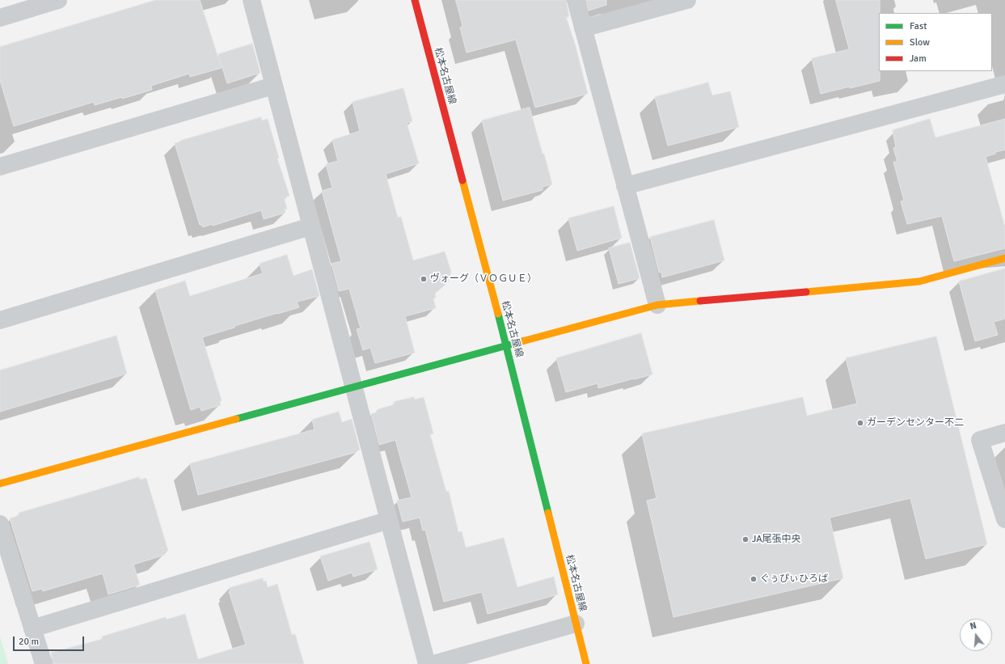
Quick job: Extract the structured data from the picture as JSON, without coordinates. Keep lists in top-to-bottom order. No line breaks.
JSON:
{"streets":{"street":["松本名古屋線"]},"places":["ヴォーグ（ＶＯＧＵＥ）","ガーデンセンター不二","JA尾張中央","ぐぅぴぃひろば"],"legend":["Fast","Slow","Jam"],"scale_bar":"20 m","north":"top"}
